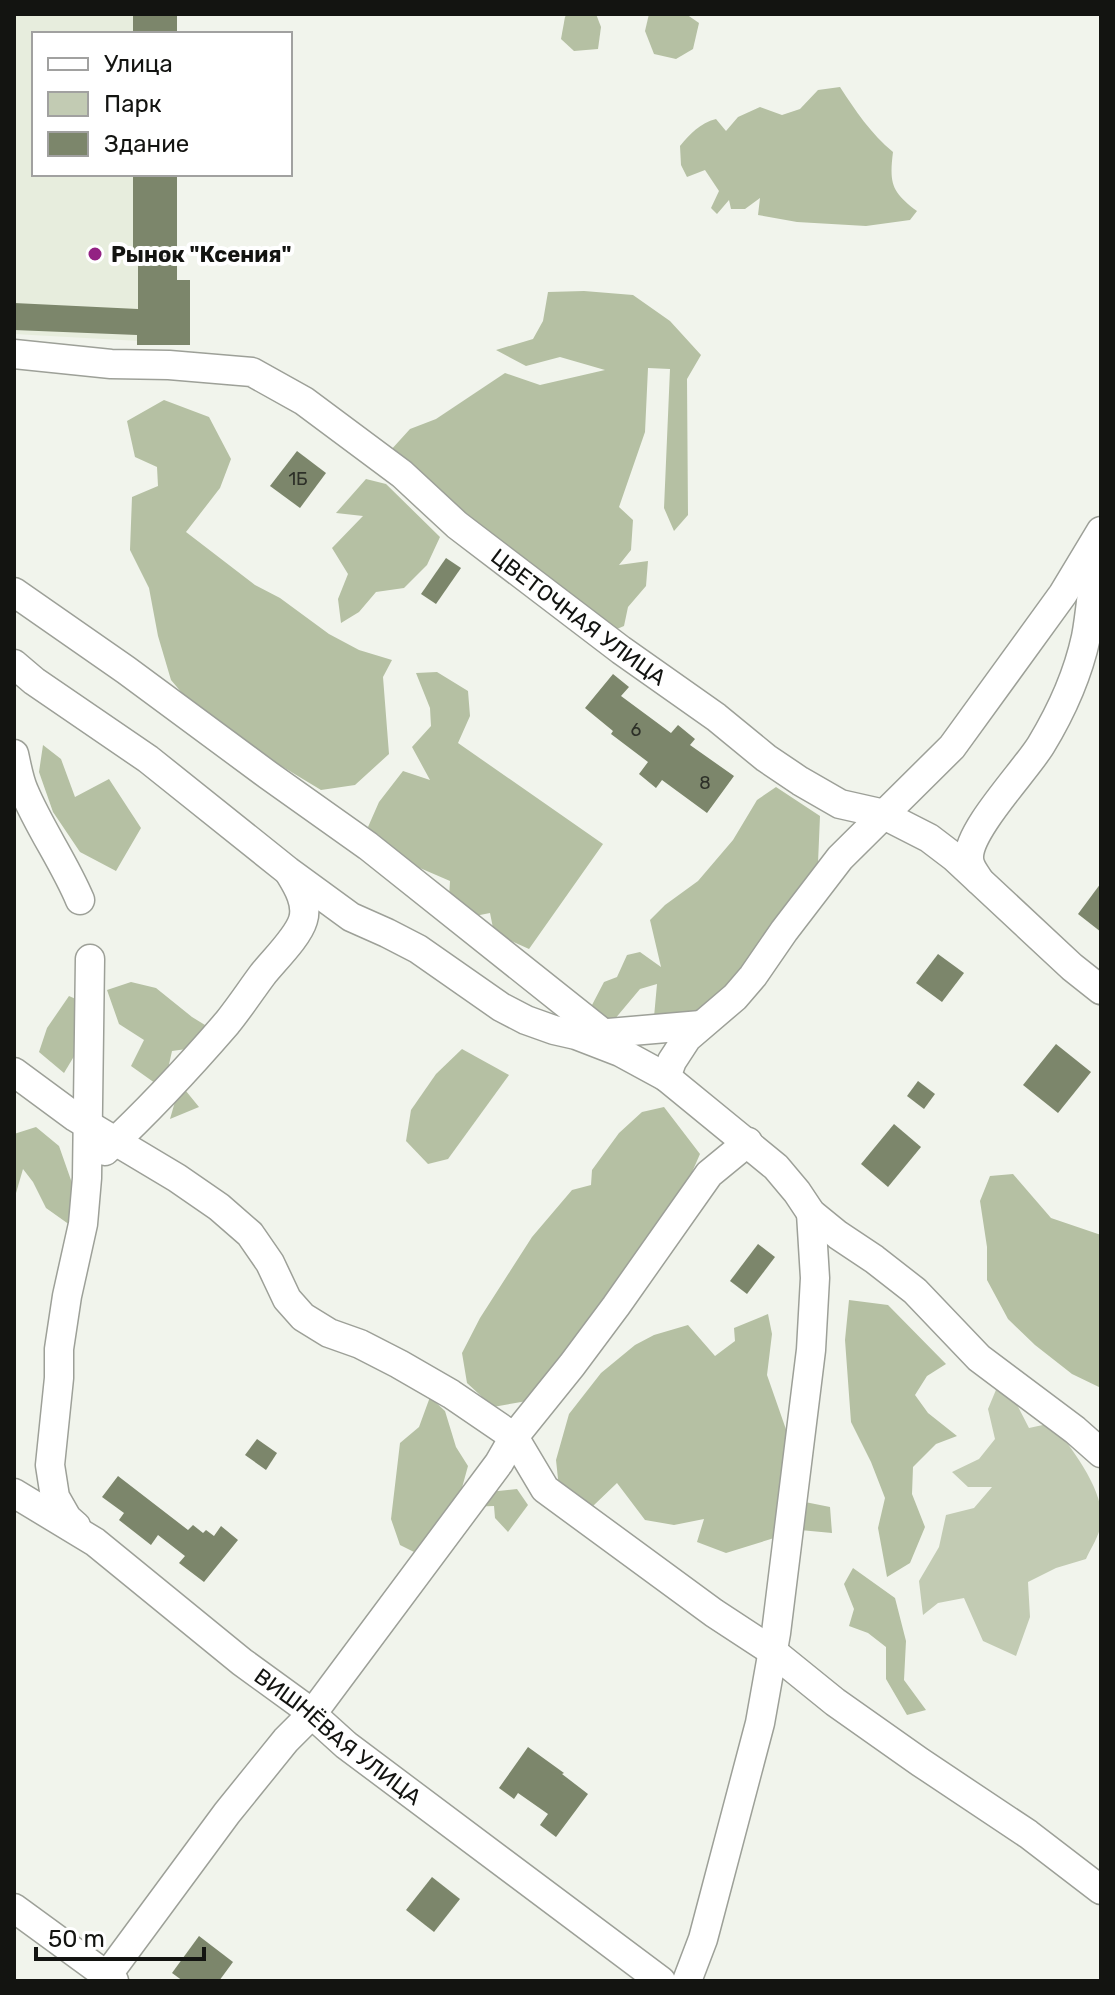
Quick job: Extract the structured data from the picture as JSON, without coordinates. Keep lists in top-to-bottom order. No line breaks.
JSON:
{"streets":{"street":["ЦВЕТОЧНАЯ УЛИЦА","ВИШНЁВАЯ УЛИЦА"]},"places":["Рынок \"Ксения\""],"house_numbers":["1Б","6","8"],"legend":["Улица","Парк","Здание"],"scale_bar":"50 m"}
